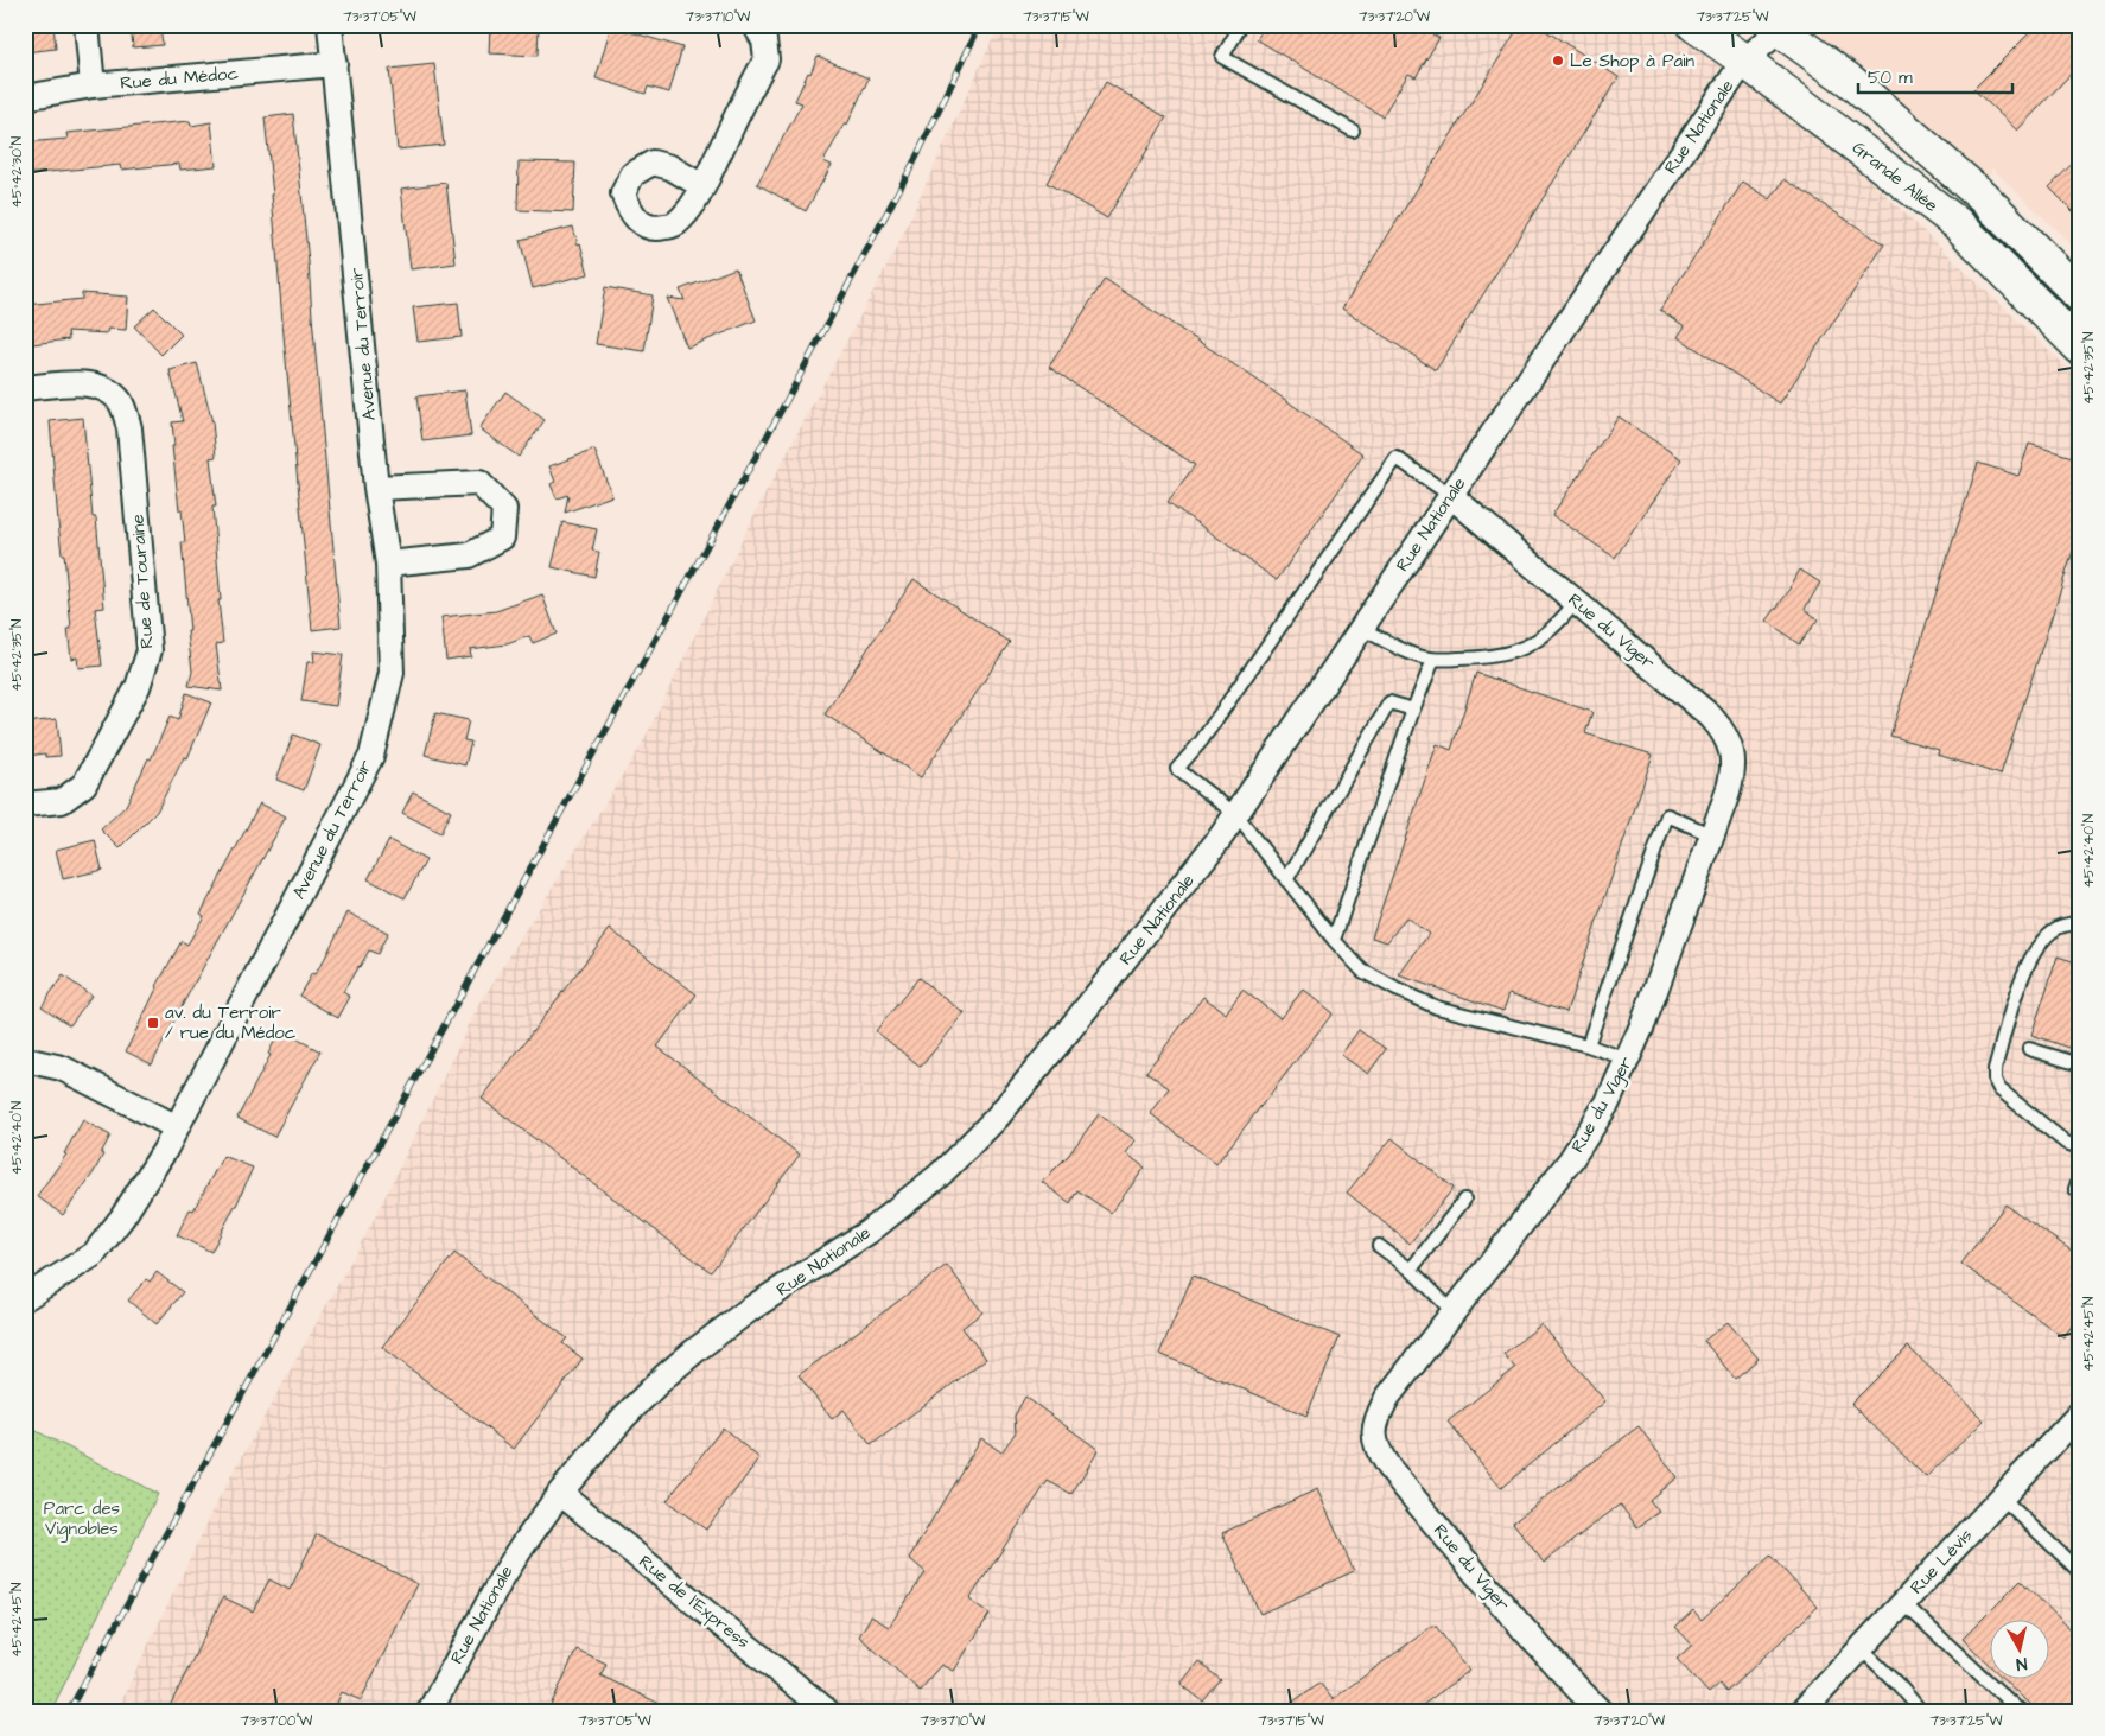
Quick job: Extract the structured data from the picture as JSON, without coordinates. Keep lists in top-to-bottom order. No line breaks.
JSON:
{"streets":{"street":["Rue du Médoc","Rue Nationale","Grande Allée","Avenue du Terroir","Rue de Touraine","Rue du Viger","Rue Lévis","Rue de l'Express"]},"crossings":[["Rue du Médoc","Avenue du Terroir"],["Rue Nationale","Grande Allée"],["Rue Nationale","Rue du Viger"],["Rue Nationale","Rue de l'Express"]],"parks":["Parc des Vignobles"],"places":{"other":["Le Shop à Pain"],"transit":["av. du Terroir / rue du Médoc"]},"scale_bar":"50 m","north":"bottom","coordinates":["73°37'05\"W","73°37'10\"W","73°37'15\"W","73°37'20\"W","73°37'25\"W","45°42'30\"N","45°42'35\"N","45°42'40\"N","45°42'45\"N","73°37'00\"W"]}
